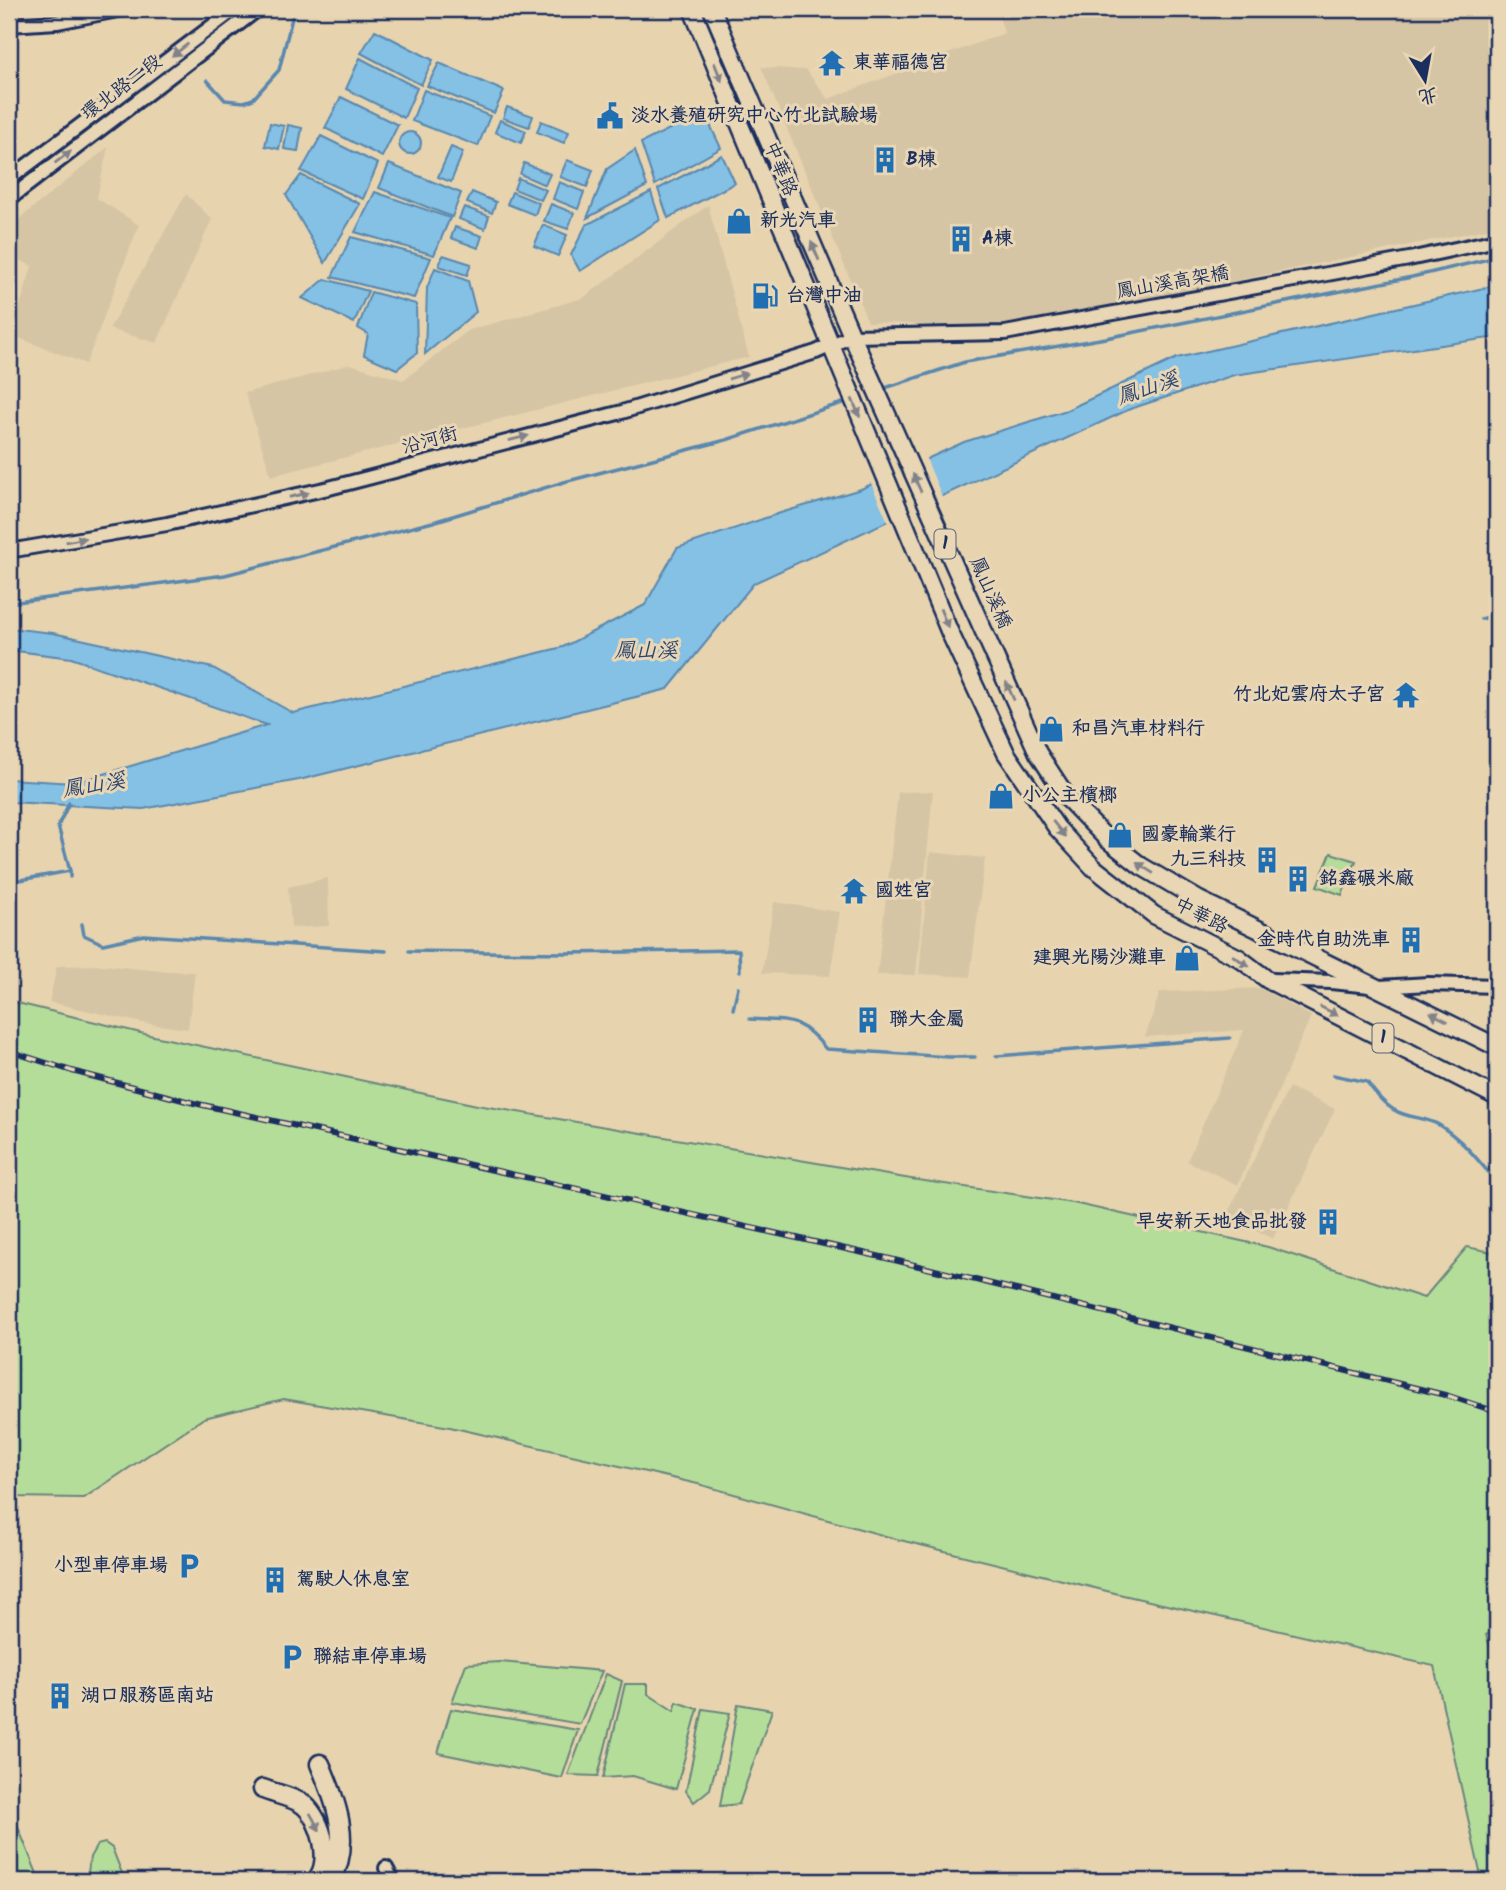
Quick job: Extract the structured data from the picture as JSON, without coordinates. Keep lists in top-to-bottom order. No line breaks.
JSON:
{"streets":{"main road":["中華路","1","鳳山溪橋"],"street":["環北路二段","鳳山溪高架橋","沿河街"]},"crossings":[["中華路","鳳山溪高架橋"],["中華路","沿河街"],["中華路","鳳山溪橋"],["鳳山溪高架橋","沿河街"],["鳳山溪高架橋","鳳山溪橋"],["沿河街","鳳山溪橋"]],"one_way":["沿河街","鳳山溪橋"],"water":["鳳山溪"],"places":{"temple":["東華福德宮","竹北妃雲府太子宮","國姓宫"],"public building":["淡水養殖研究中心竹北試驗場"],"building":["B棟","A棟","九三科技","銘鑫碾米廠","金時代自助洗車","聯大金屬","早安新天地食品批發","駕駛人休息室","湖口服務區南站"],"shop":["新光汽車","和昌汽車材料行","小公主檳榔","國豪輪業行","建興光陽沙灘車"],"fuel station":["台灣中油"],"parking":["小型車停車場","聯結車停車場"]},"north":"bottom"}
